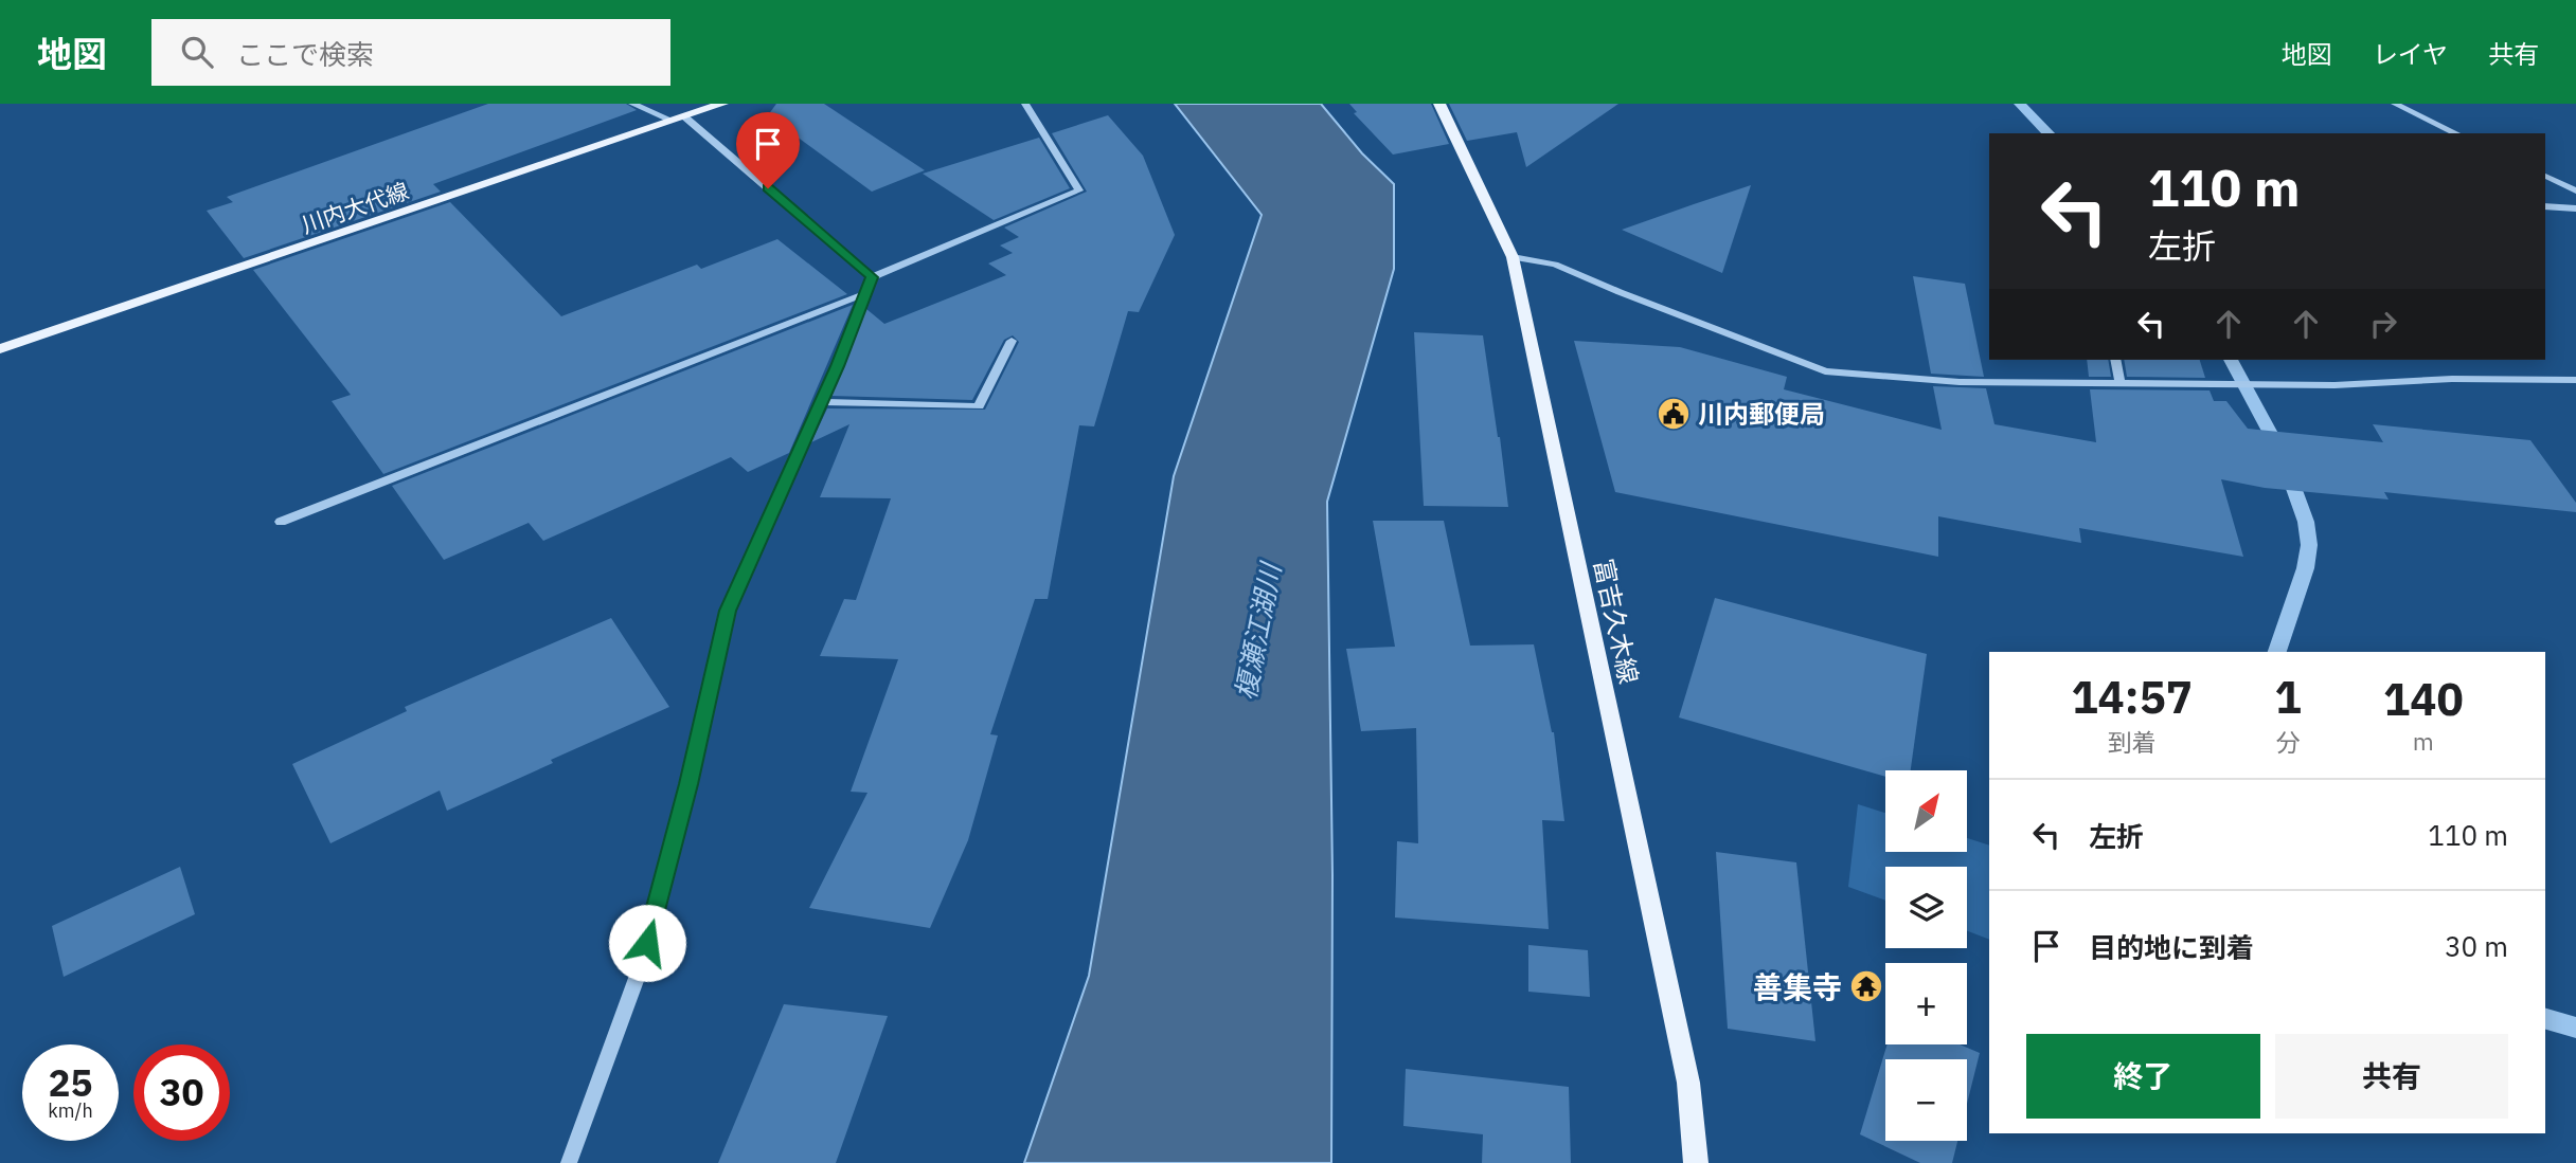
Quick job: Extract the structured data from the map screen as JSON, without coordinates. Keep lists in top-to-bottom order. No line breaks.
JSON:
{"streets":{"main road":["川内大代線","富吉久木線"]},"water":["榎瀬江湖川"],"places":{"public building":["川内郵便局"],"temple":["善集寺"]},"north":"top right","page":{"header":"地図","search":"ここで検索","nav":["地図","レイヤ","共有"],"turn":["110 m","左折"],"eta":["14:57","到着","1","分","140","m"],"map_buttons":["+","−"],"list":[{"name":"左折","value":"110 m"},{"name":"目的地に到着","value":"30 m"}],"buttons":["終了","共有"],"speed":"25 km/h","limit":"30"}}
